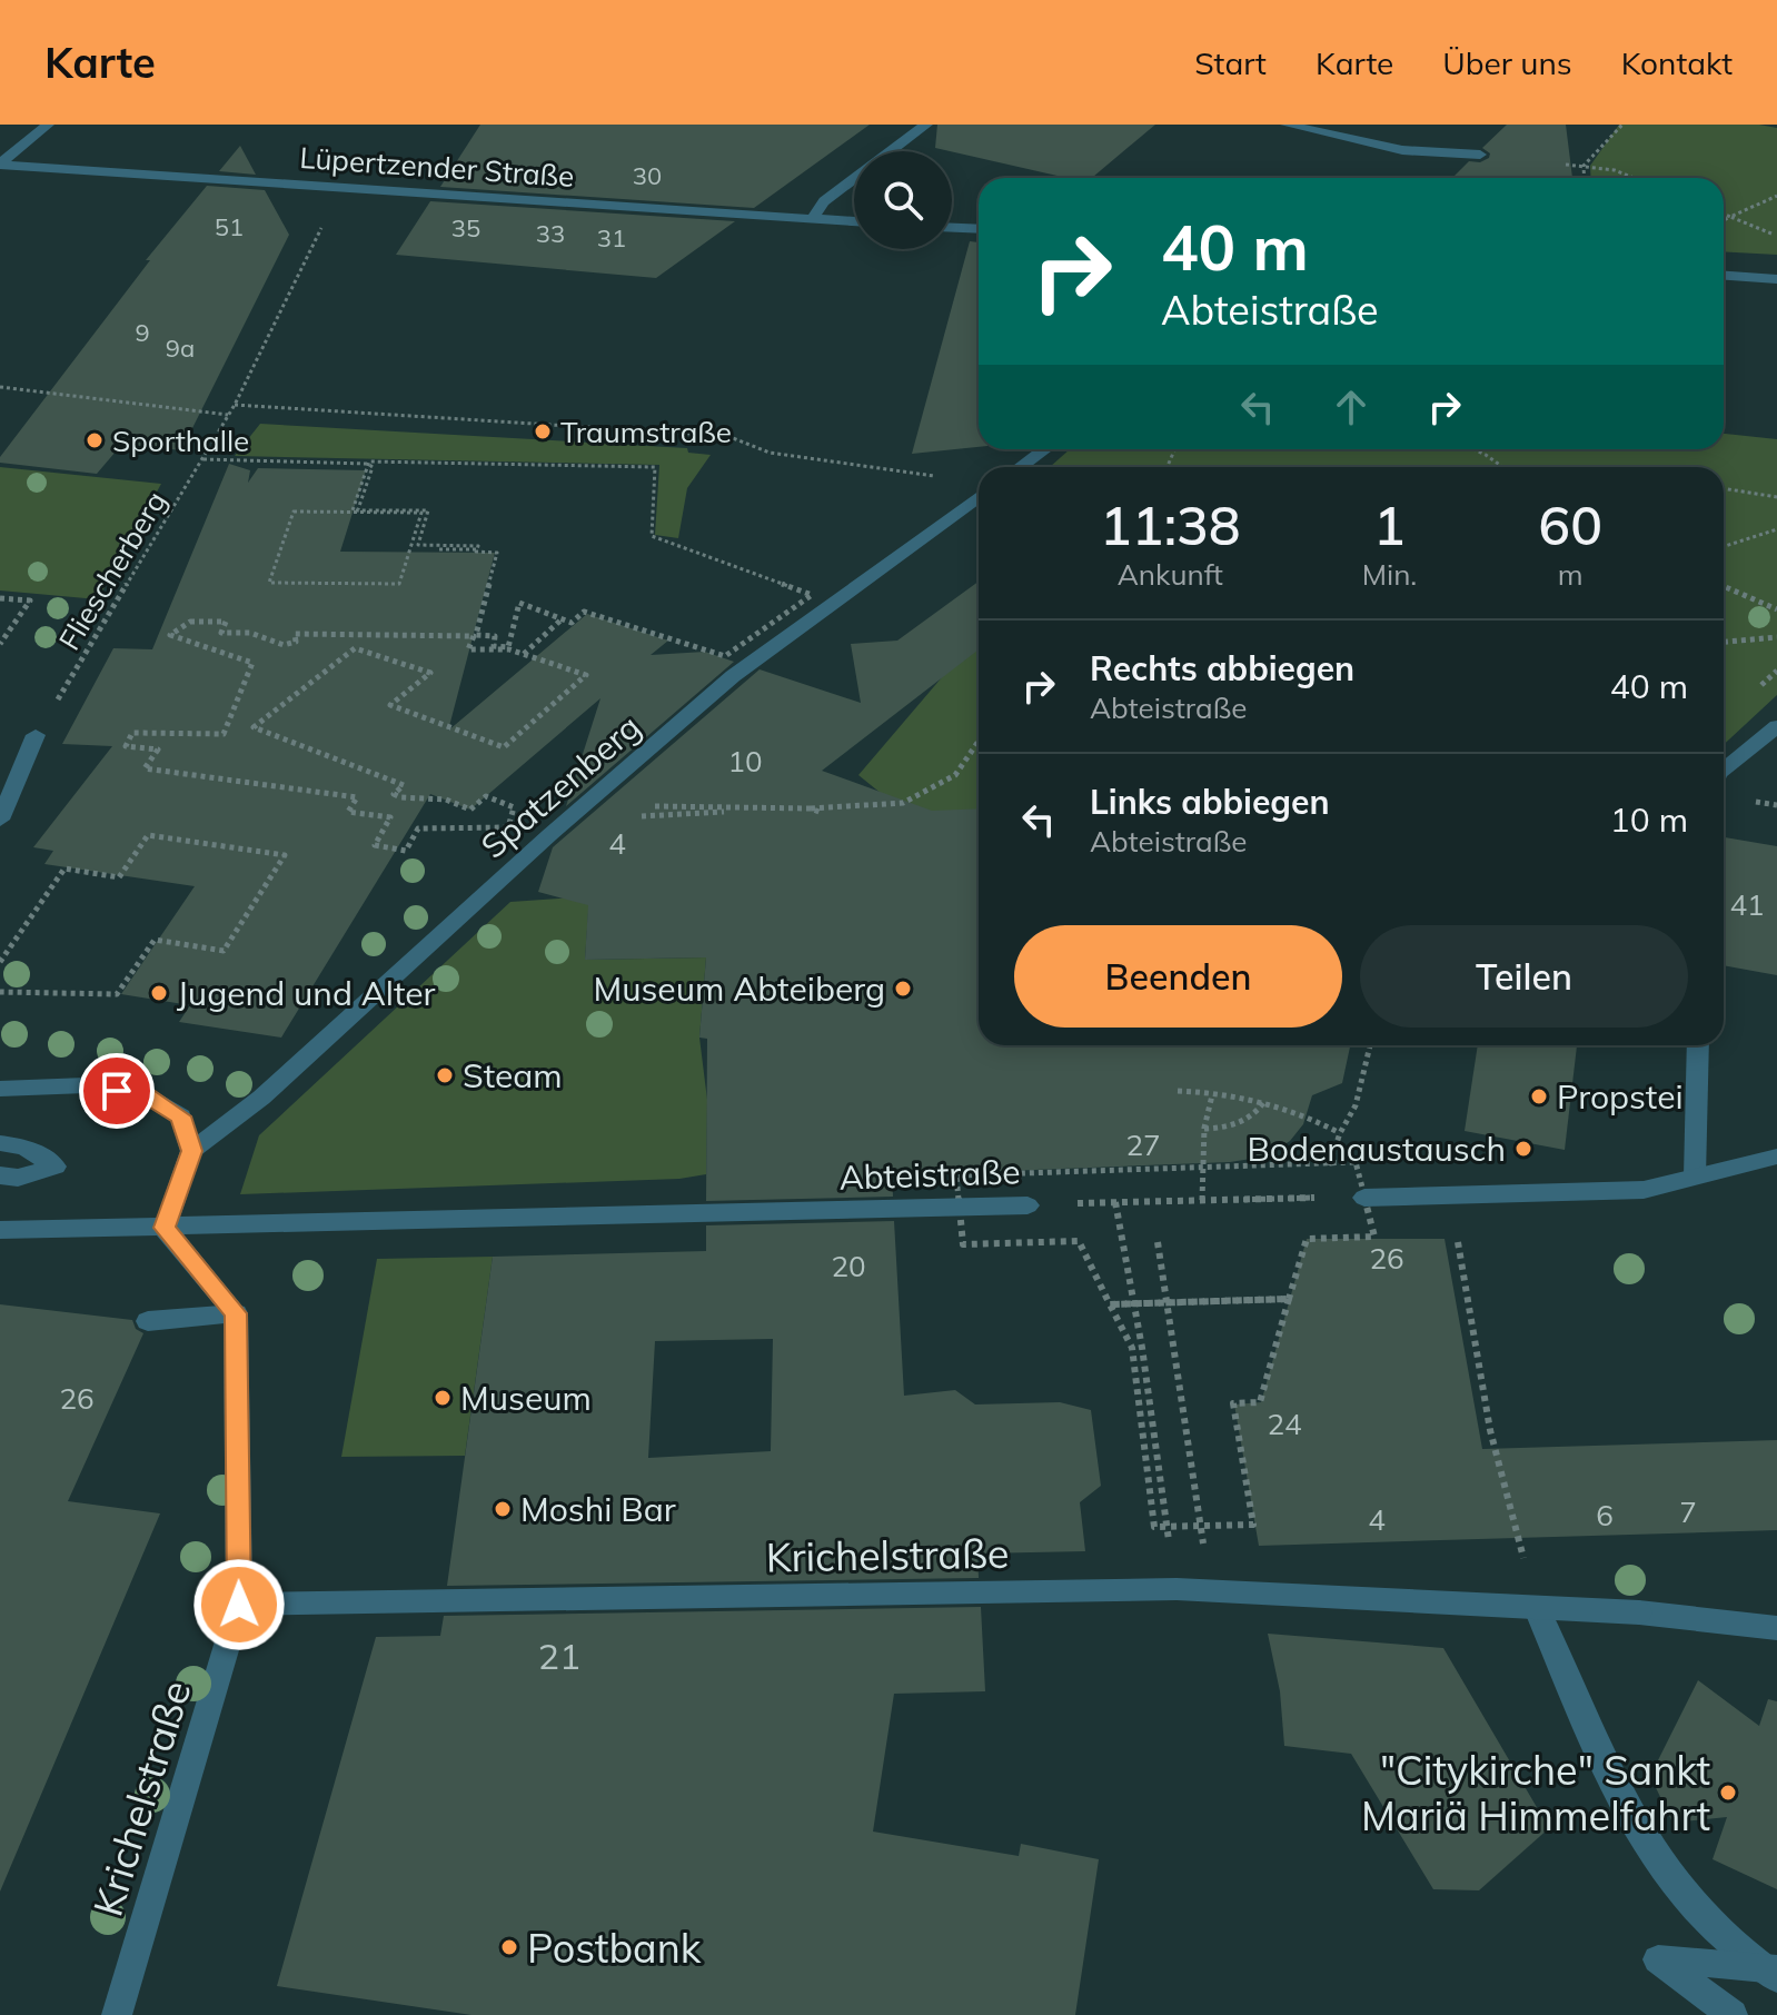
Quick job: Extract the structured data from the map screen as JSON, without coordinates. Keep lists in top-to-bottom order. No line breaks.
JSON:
{"streets":{"street":["Lüpertzender Straße","Spatzenberg","Abteistraße","Krichelstraße"],"path":["Fliescherberg"]},"crossings":[["Lüpertzender Straße","Fliescherberg"]],"places":["Traumstraße","Sporthalle","Museum Abteiberg","Jugend und Alter","Steam","Propstei","Bodenaustausch","Museum","Moshi Bar","\"Citykirche\" Sankt Mariä Himmelfahrt","Postbank"],"house_numbers":["30","51","35","33","31","9","9a","10","4","41","27","26","20","26","24","7","6","4","21"],"page":{"header":"Karte","nav":["Start","Karte","Über uns","Kontakt"],"turn":["40 m","Abteistraße"],"eta":["11:38","Ankunft","1","Min.","60","m"],"list":[{"name":"Rechts abbiegen","note":"Abteistraße","value":"40 m"},{"name":"Links abbiegen","note":"Abteistraße","value":"10 m"}],"buttons":["Beenden","Teilen"]}}
